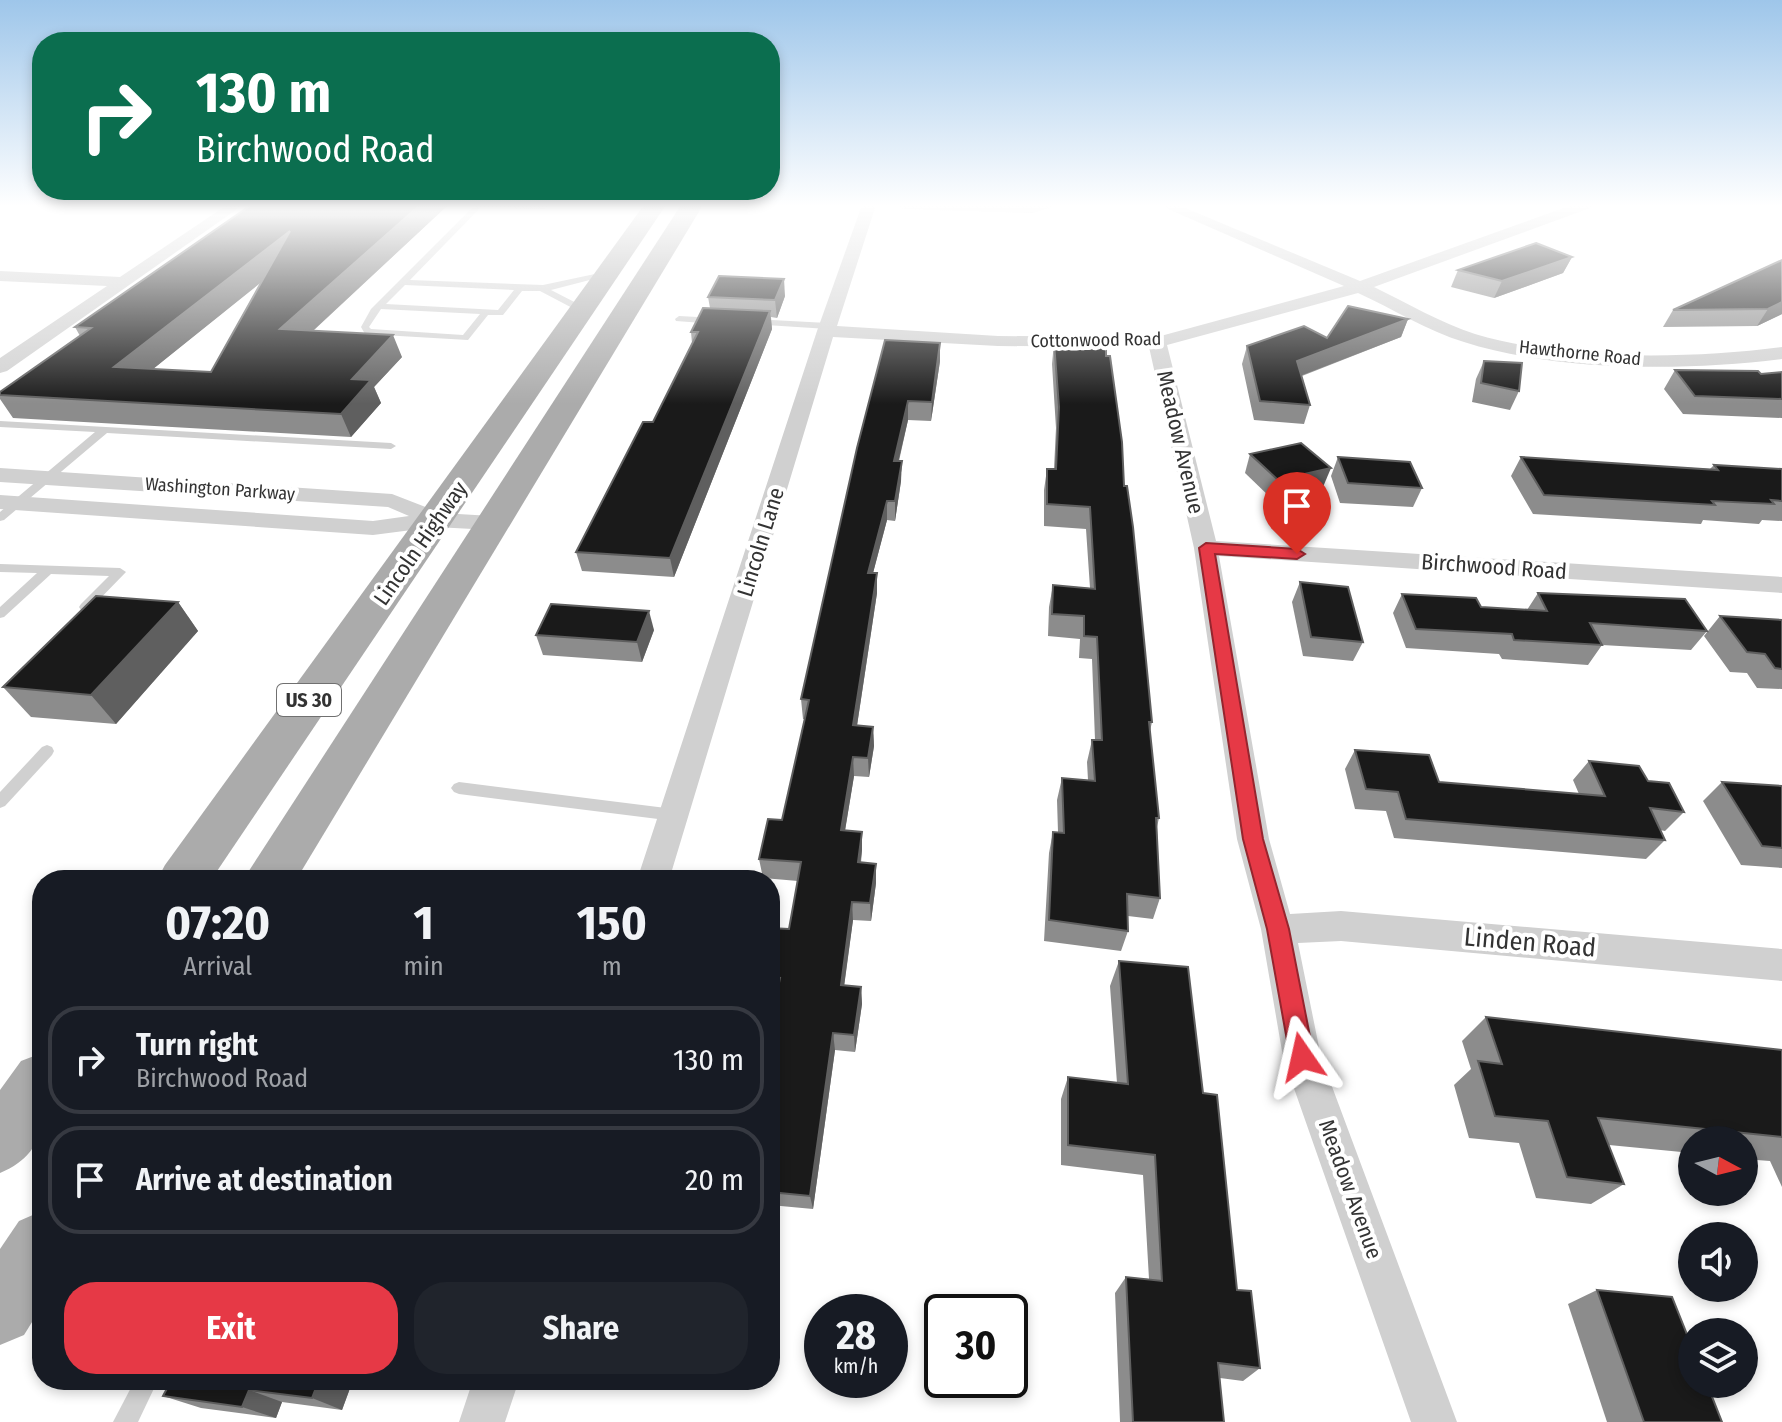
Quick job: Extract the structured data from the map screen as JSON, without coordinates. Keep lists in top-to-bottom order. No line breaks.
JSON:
{"streets":{"main road":["Lincoln Highway","US 30"],"street":["Cottonwood Road","Hawthorne Road","Meadow Avenue","Washington Parkway","Lincoln Lane","Birchwood Road","Linden Road"]},"crossings":[["Cottonwood Road","Hawthorne Road"],["Cottonwood Road","Meadow Avenue"],["Cottonwood Road","Lincoln Lane"],["Meadow Avenue","Birchwood Road"],["Meadow Avenue","Linden Road"],["Washington Parkway","Lincoln Highway"],["Washington Parkway","US 30"]],"north":"right","page":{"turn":["130 m","Birchwood Road"],"eta":["07:20","Arrival","1","min","150","m"],"list":[{"name":"Turn right","note":"Birchwood Road","value":"130 m"},{"name":"Arrive at destination","value":"20 m"}],"buttons":["Exit","Share"],"speed":"28 km/h","limit":"30"}}
